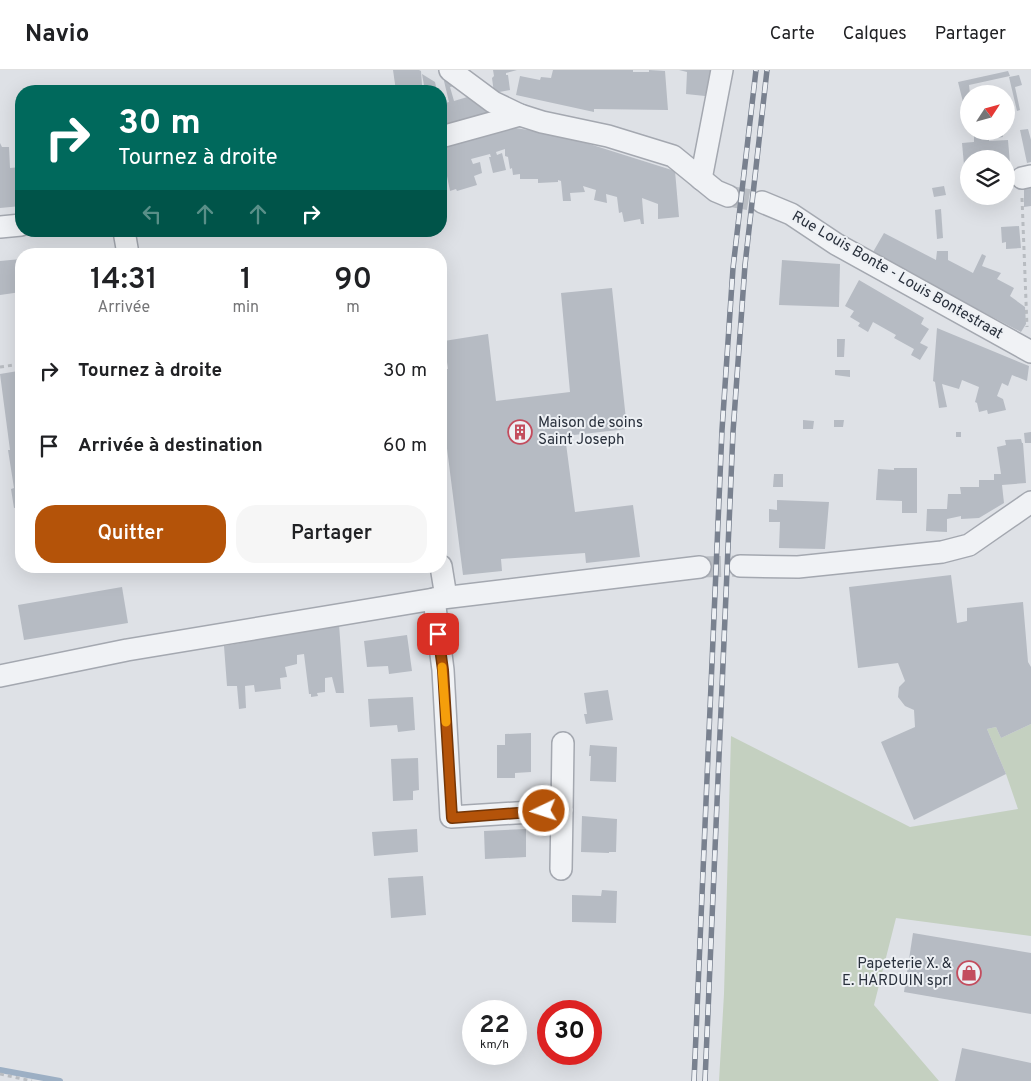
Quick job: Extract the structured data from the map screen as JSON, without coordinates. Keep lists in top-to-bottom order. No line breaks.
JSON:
{"streets":{"street":["Rue Louis Bonte - Louis Bontestraat"]},"places":{"building":["Maison de soins Saint Joseph"],"shop":["Papeterie X. & E. HARDUIN sprl"]},"north":"top right","page":{"header":"Navio","nav":["Carte","Calques","Partager"],"turn":["30 m","Tournez à droite"],"eta":["14:31","Arrivée","1","min","90","m"],"list":[{"name":"Tournez à droite","value":"30 m"},{"name":"Arrivée à destination","value":"60 m"}],"buttons":["Quitter","Partager"],"speed":"22 km/h","limit":"30"}}
